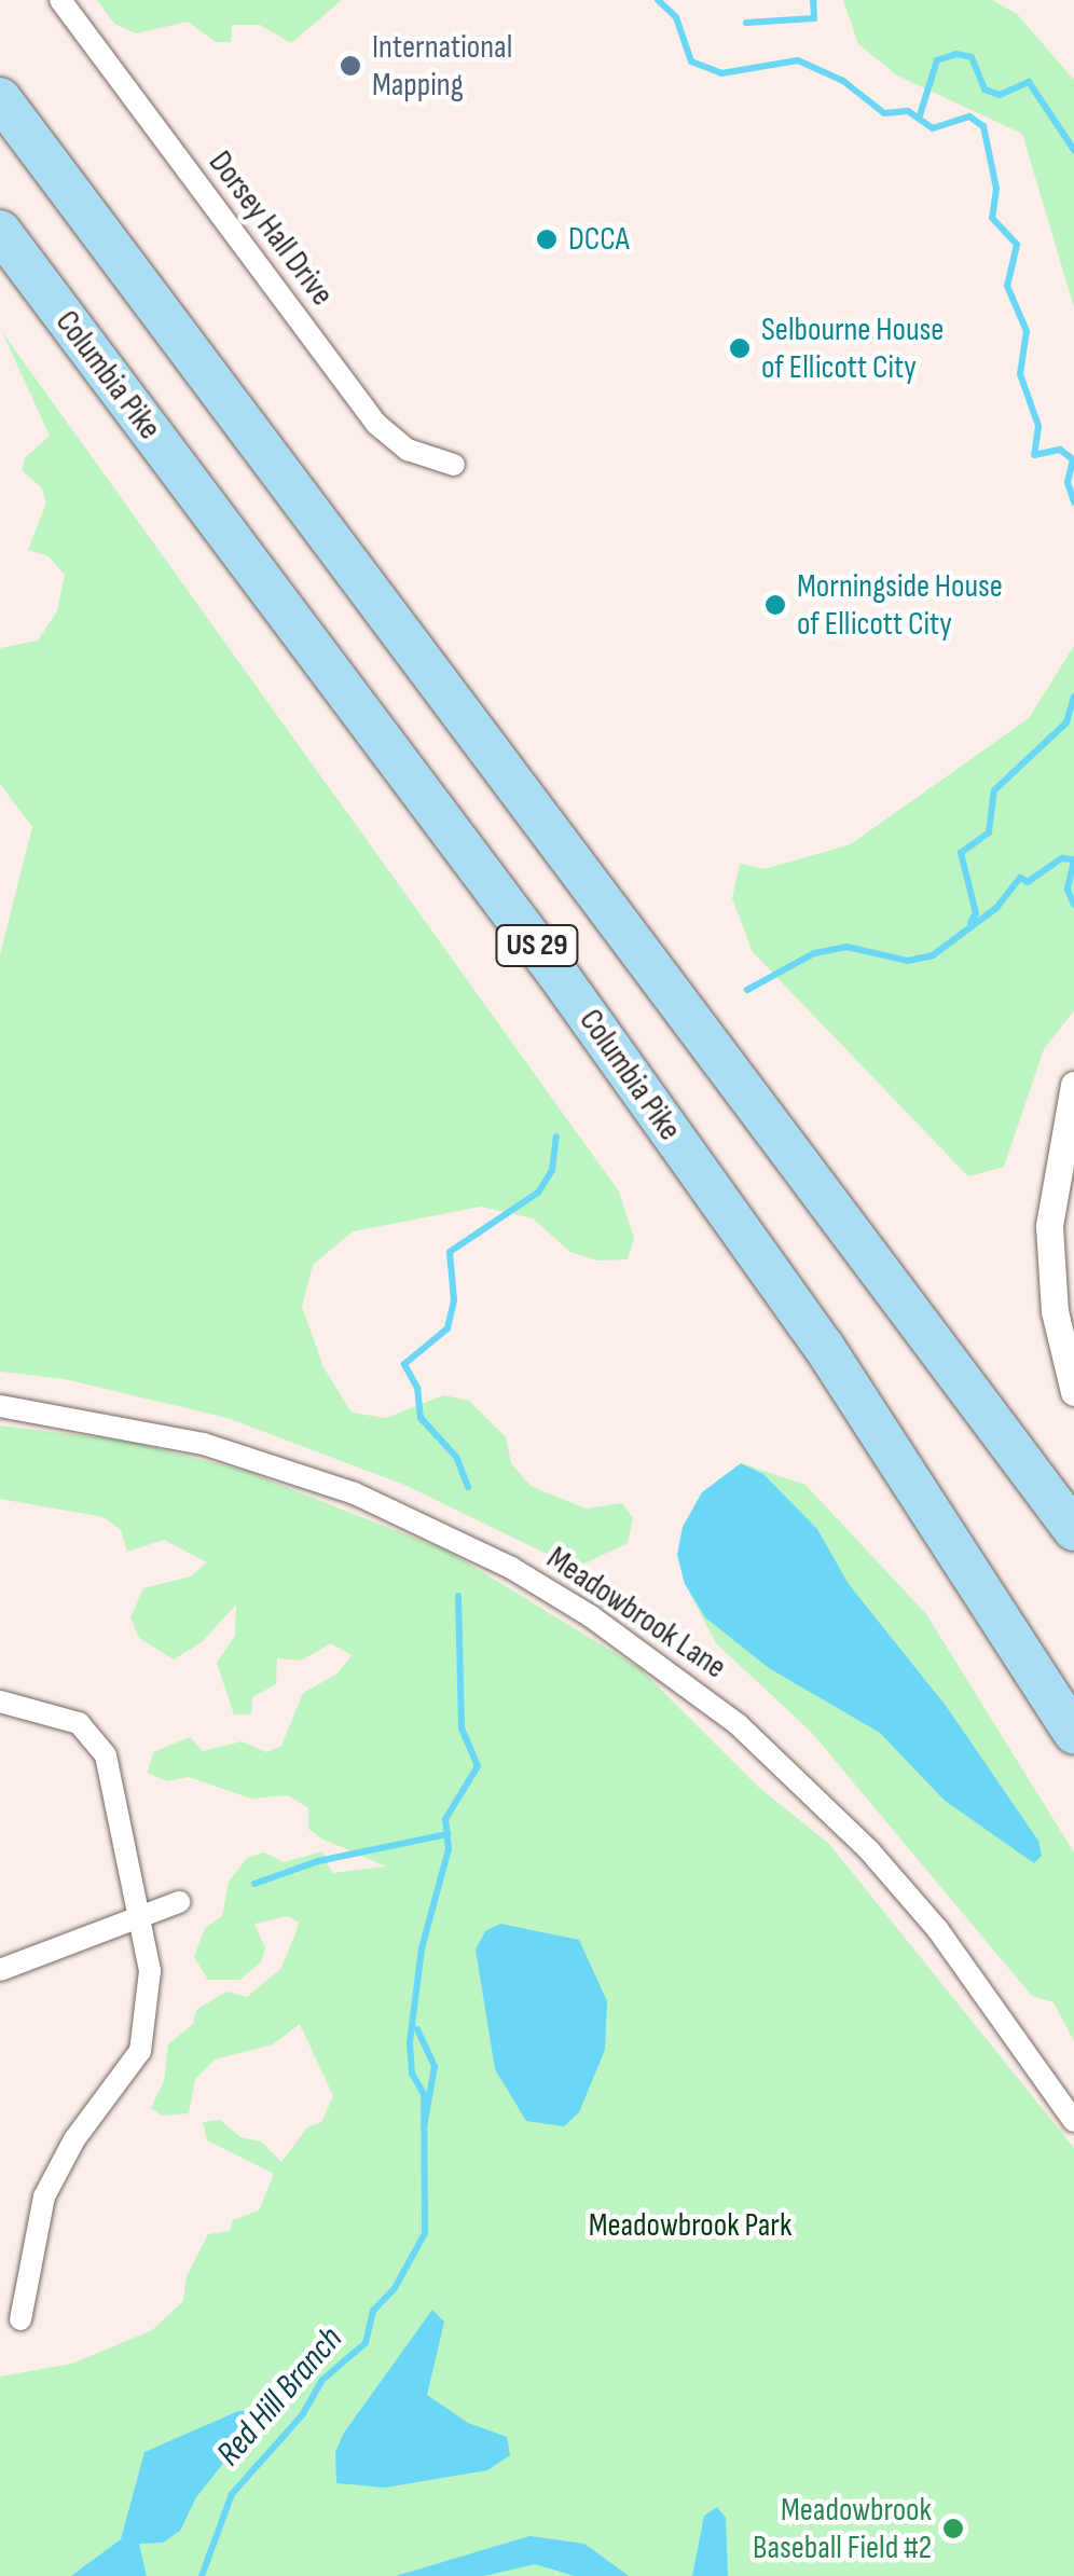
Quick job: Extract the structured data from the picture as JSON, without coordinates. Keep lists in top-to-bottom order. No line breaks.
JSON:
{"streets":{"highway":["Columbia Pike","US 29"],"street":["Dorsey Hall Drive","Meadowbrook Lane"]},"water":["Red Hill Branch"],"parks":["Meadowbrook Park"],"places":["International Mapping","DCCA","Selbourne House of Ellicott City","Morningside House of Ellicott City","Meadowbrook Baseball Field #2"]}
